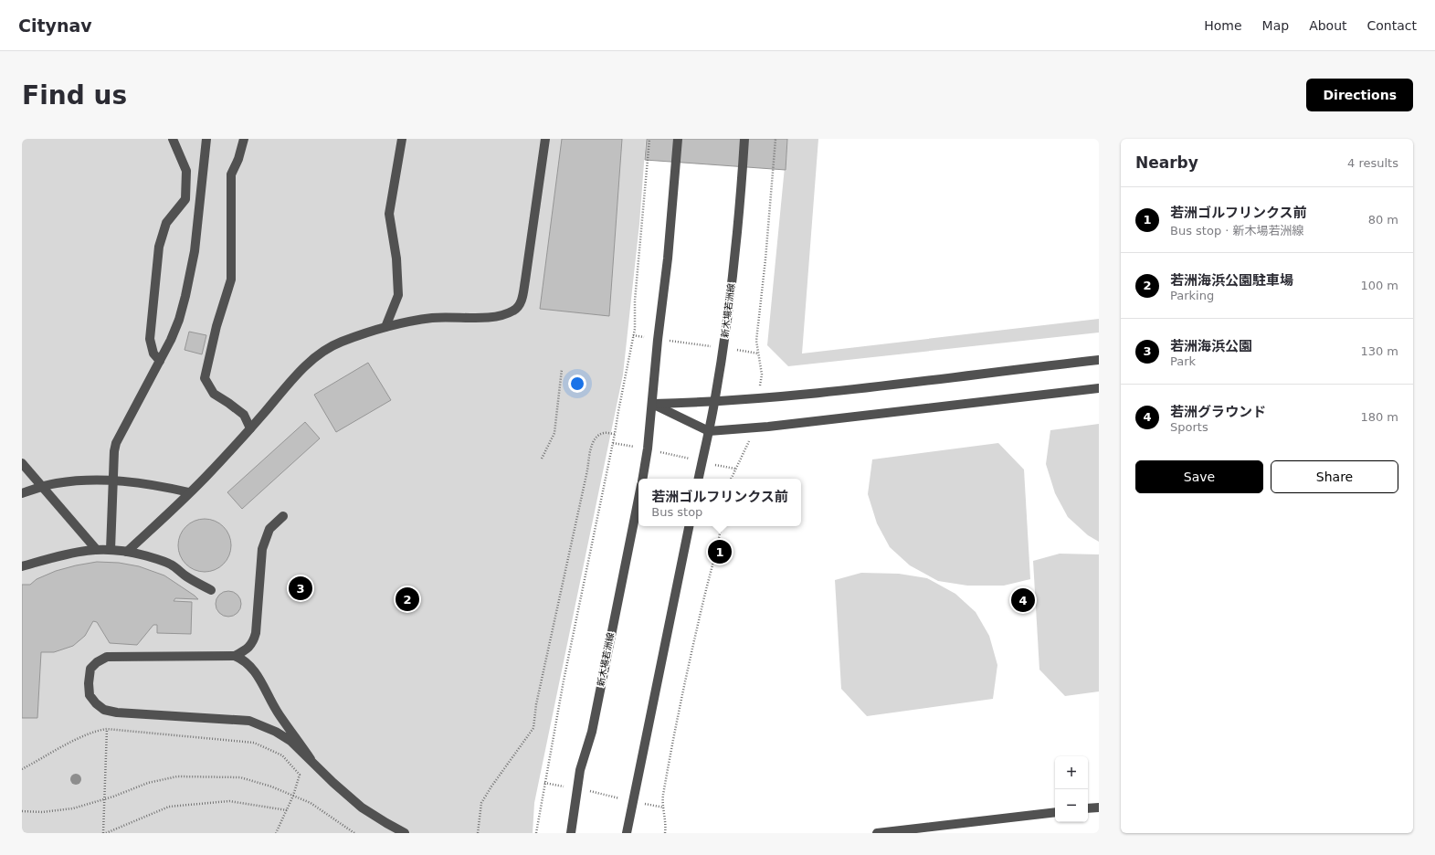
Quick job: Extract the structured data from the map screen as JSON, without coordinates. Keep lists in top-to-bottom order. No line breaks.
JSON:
{"streets":{"street":["新木場若洲線"]},"page":{"header":"Citynav","nav":["Home","Map","About","Contact"],"buttons":["Directions",["Save","Share"]],"title":"Find us","heading":["Nearby","4 results"],"list":[{"mark":"1","name":"若洲ゴルフリンクス前","note":"Bus stop · 新木場若洲線","value":"80 m"},{"mark":"2","name":"若洲海浜公園駐車場","note":"Parking","value":"100 m"},{"mark":"3","name":"若洲海浜公園","note":"Park","value":"130 m"},{"mark":"4","name":"若洲グラウンド","note":"Sports","value":"180 m"}],"popup":["若洲ゴルフリンクス前","Bus stop"],"pins":["1","3","2","4"],"map_buttons":["+","−"]}}
